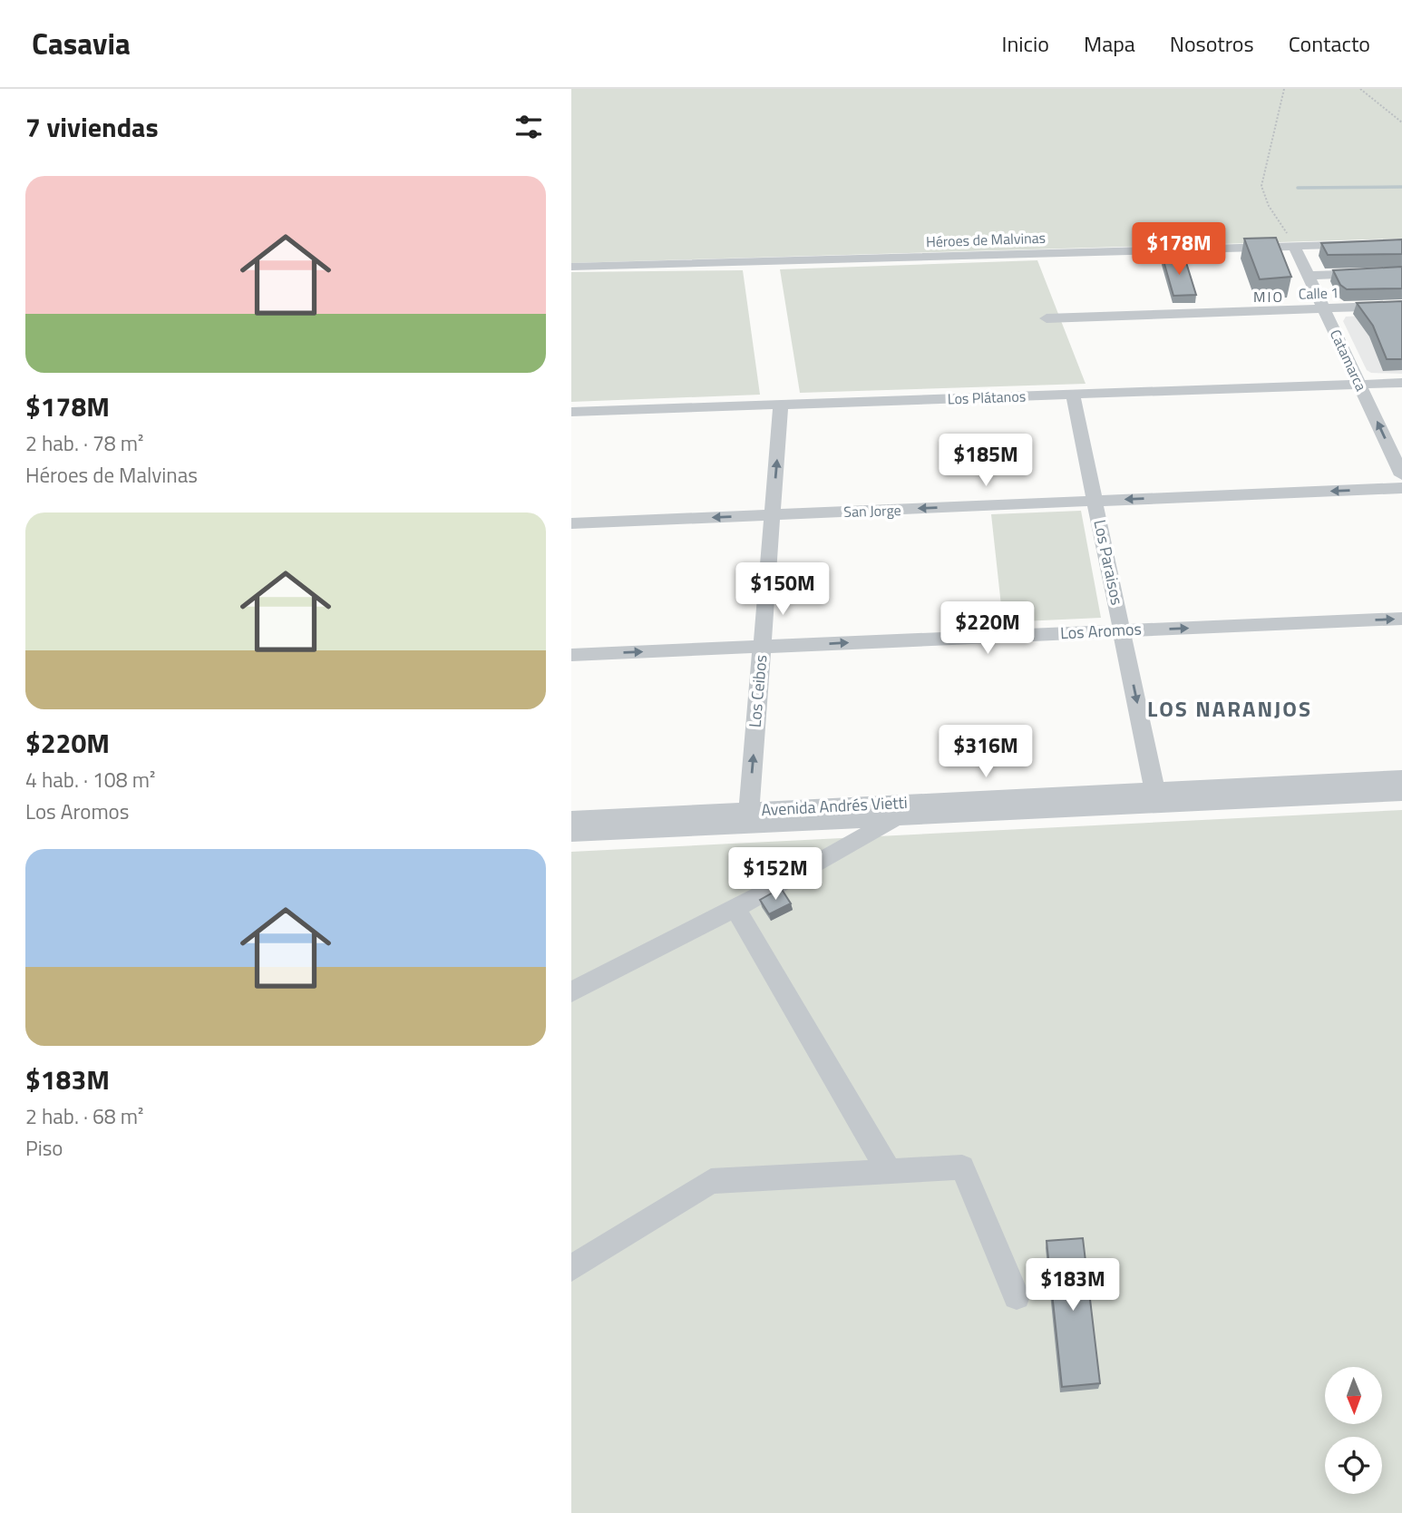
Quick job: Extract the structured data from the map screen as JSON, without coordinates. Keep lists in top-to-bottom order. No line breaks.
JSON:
{"streets":{"street":["Héroes de Malvinas","Calle 1","Catamarca","Los Plátanos","San Jorge","Los Paraisos","Los Aromos","Los Ceibos","Avenida Andrés Vietti"]},"crossings":[["Héroes de Malvinas","Catamarca"],["Calle 1","Catamarca"],["Catamarca","Los Plátanos"],["Los Plátanos","Los Paraisos"],["Los Plátanos","Los Ceibos"],["San Jorge","Los Paraisos"],["San Jorge","Los Ceibos"],["Los Paraisos","Los Aromos"],["Los Paraisos","Avenida Andrés Vietti"],["Los Aromos","Los Ceibos"],["Los Ceibos","Avenida Andrés Vietti"]],"one_way":["Catamarca","San Jorge","Los Paraisos","Los Aromos","Los Ceibos"],"districts":["MIO","LOS NARANJOS"],"north":"bottom","page":{"header":"Casavia","nav":["Inicio","Mapa","Nosotros","Contacto"],"heading":"7 viviendas","list":[{"name":"$178M","note":"2 hab. · 78 m² · Héroes de Malvinas"},{"name":"$220M","note":"4 hab. · 108 m² · Los Aromos"},{"name":"$183M","note":"2 hab. · 68 m² · Piso"}],"price":["$178M","$185M","$150M","$220M","$316M","$152M","$183M"]}}
